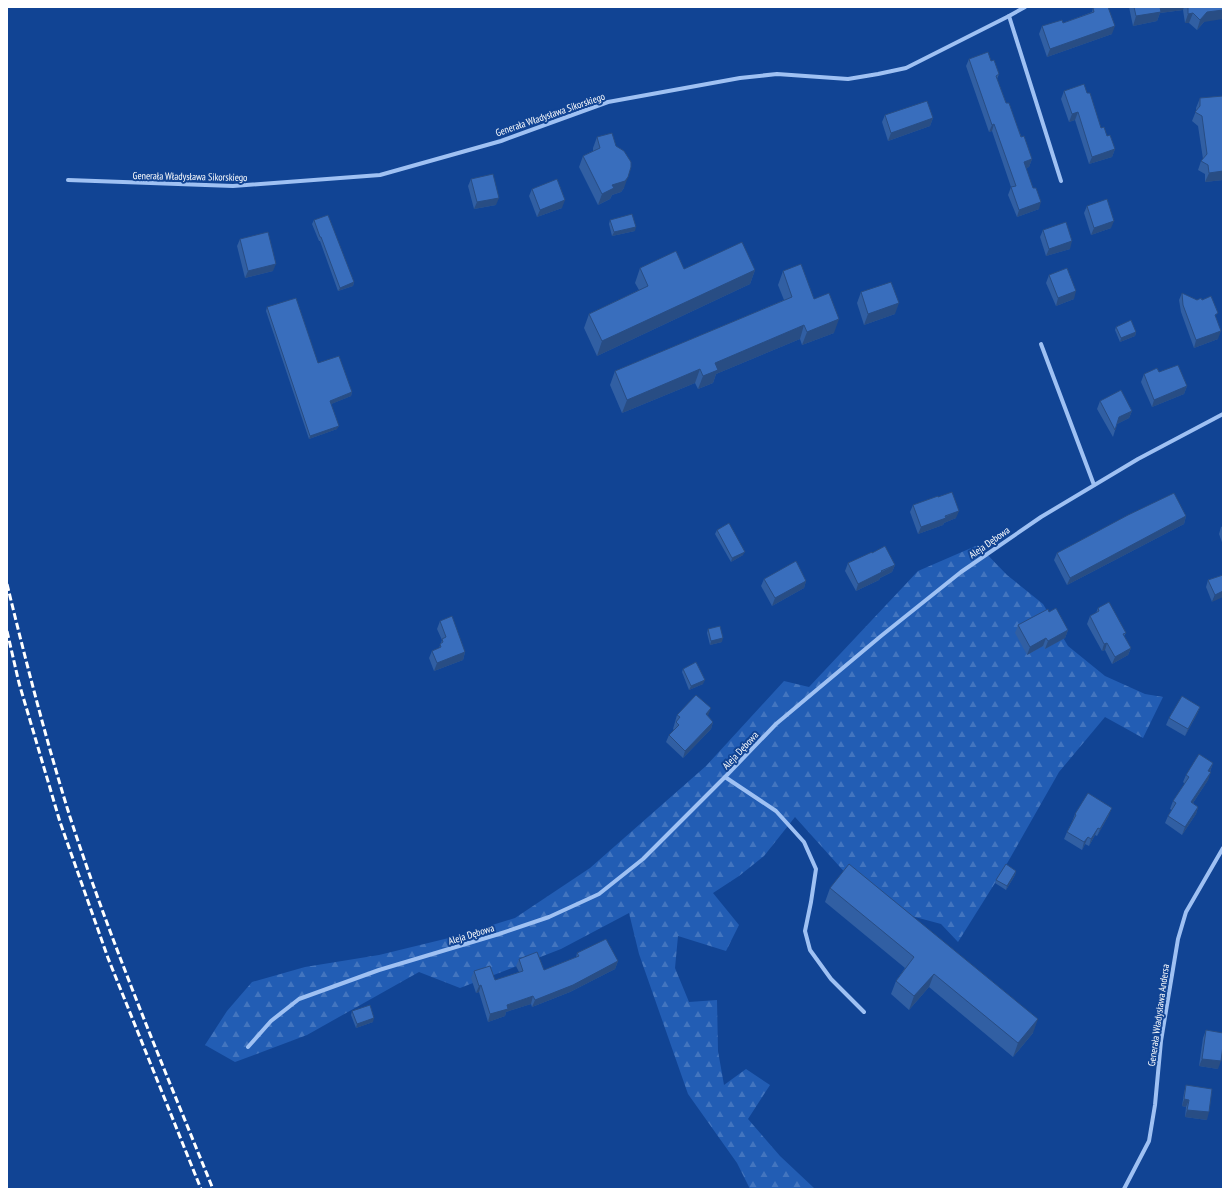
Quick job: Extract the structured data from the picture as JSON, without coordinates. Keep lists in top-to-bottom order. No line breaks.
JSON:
{"streets":{"street":["Generała Władysława Sikorskiego","Aleja Dębowa","Generała Władysława Andersa"]}}
